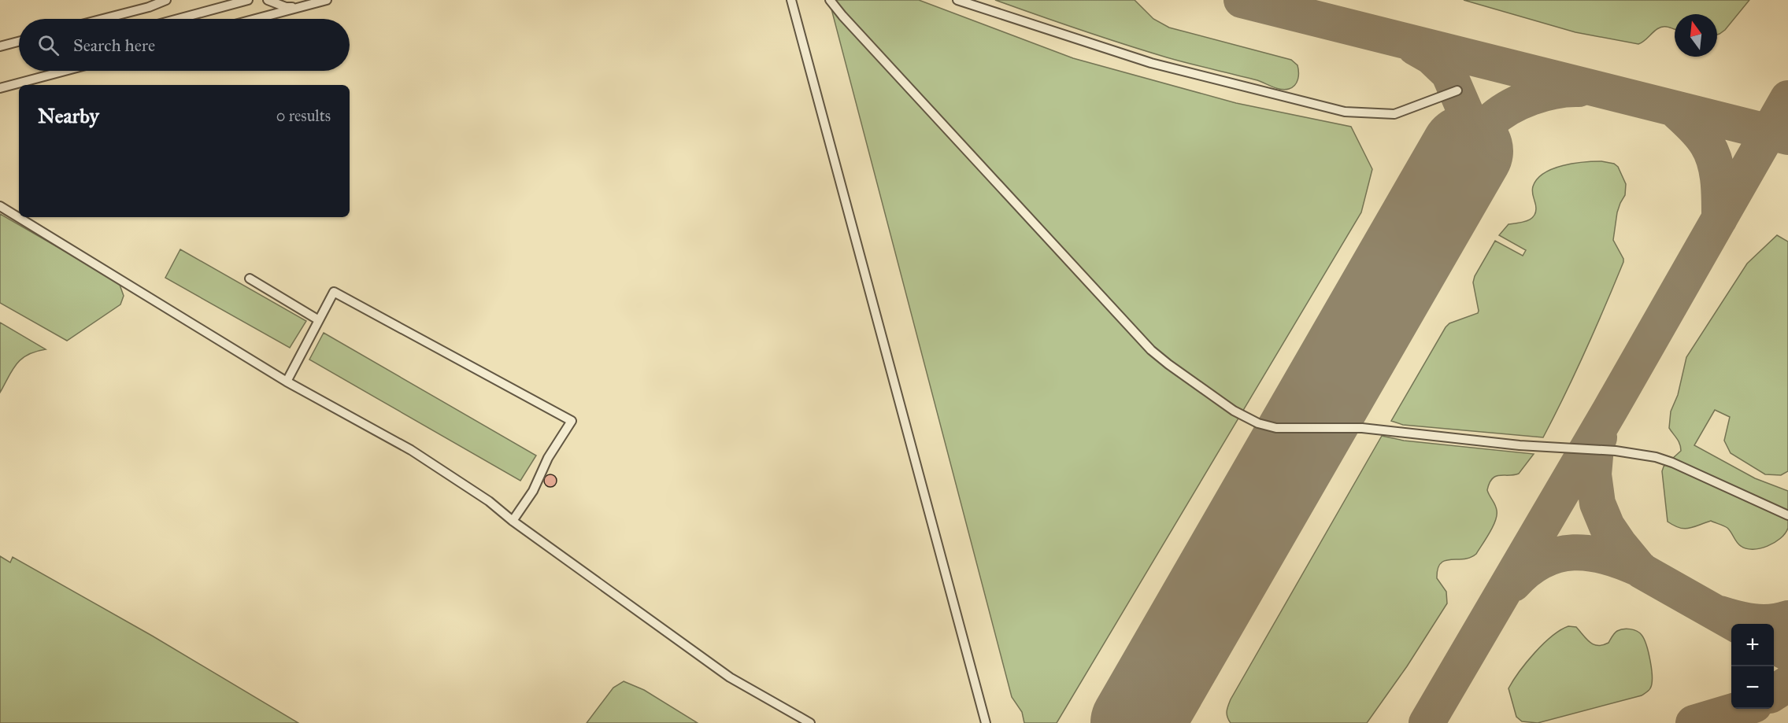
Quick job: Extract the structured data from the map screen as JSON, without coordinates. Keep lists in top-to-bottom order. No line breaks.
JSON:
{"north":"top","page":{"search":"Search here","heading":["Nearby","0 results"],"map_buttons":["+","−"]}}
